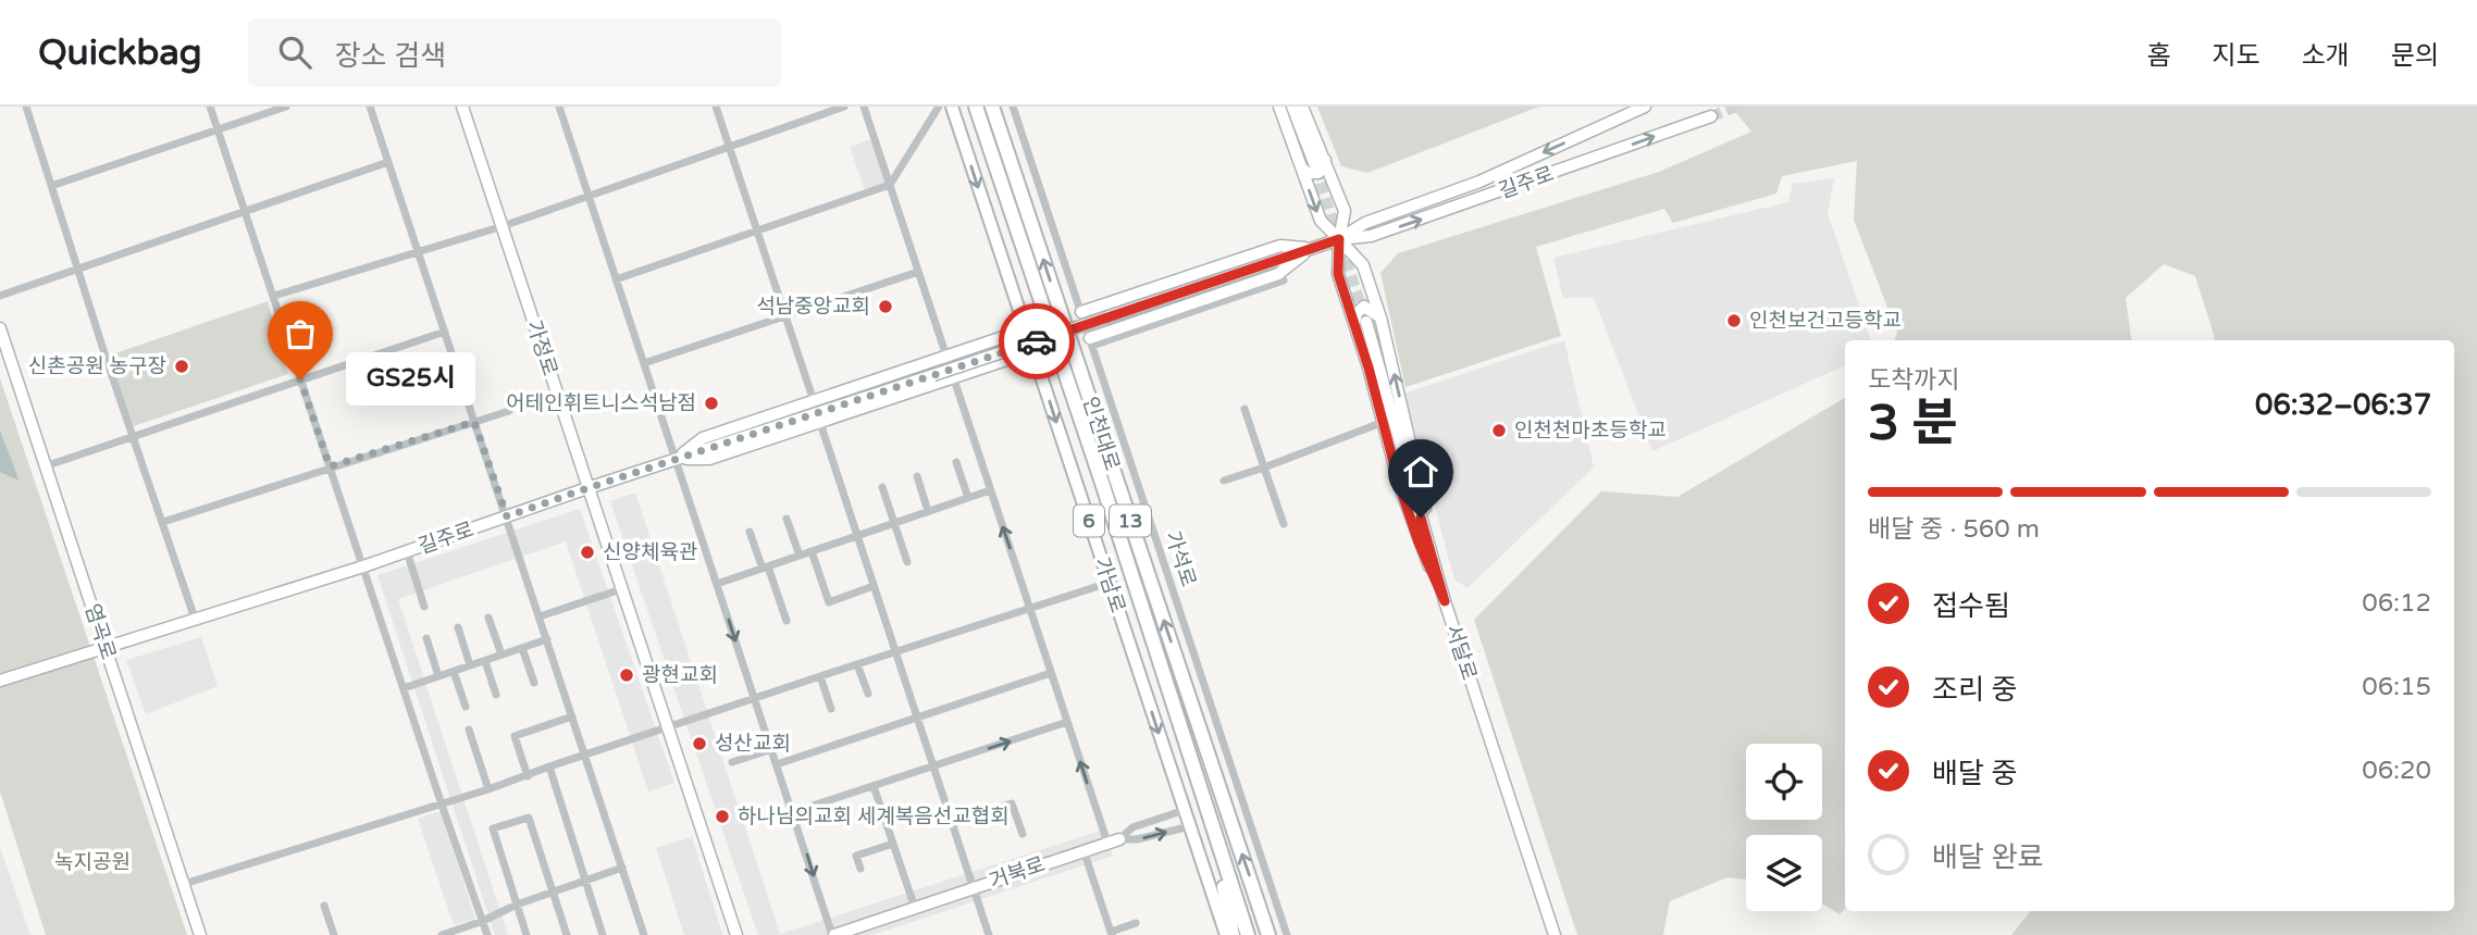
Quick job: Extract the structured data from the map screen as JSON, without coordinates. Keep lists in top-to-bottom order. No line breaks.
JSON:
{"streets":{"highway":["인천대로","13"],"main road":["6","가남로"],"street":["길주로","가정로","가석로","염곡로","서달로","거북로"]},"crossings":[["길주로","가정로"],["길주로","가석로"],["길주로","염곡로"]],"one_way":["가남로"],"parks":["녹지공원"],"places":["석남중앙교회","인천보건고등학교","신촌공원 농구장","GS25시","어테인휘트니스석남점","인천천마초등학교","신양체육관","광현교회","성산교회","하나님의교회 세계복음선교협회"],"page":{"header":"Quickbag","search":"장소 검색","nav":["홈","지도","소개","문의"],"heading":["3 분","도착까지","06:32–06:37"],"bubble":"GS25시","bar":"배달 중 · 560 m","list":[["접수됨","06:12"],["조리 중","06:15"],["배달 중","06:20"],"배달 완료"]}}
